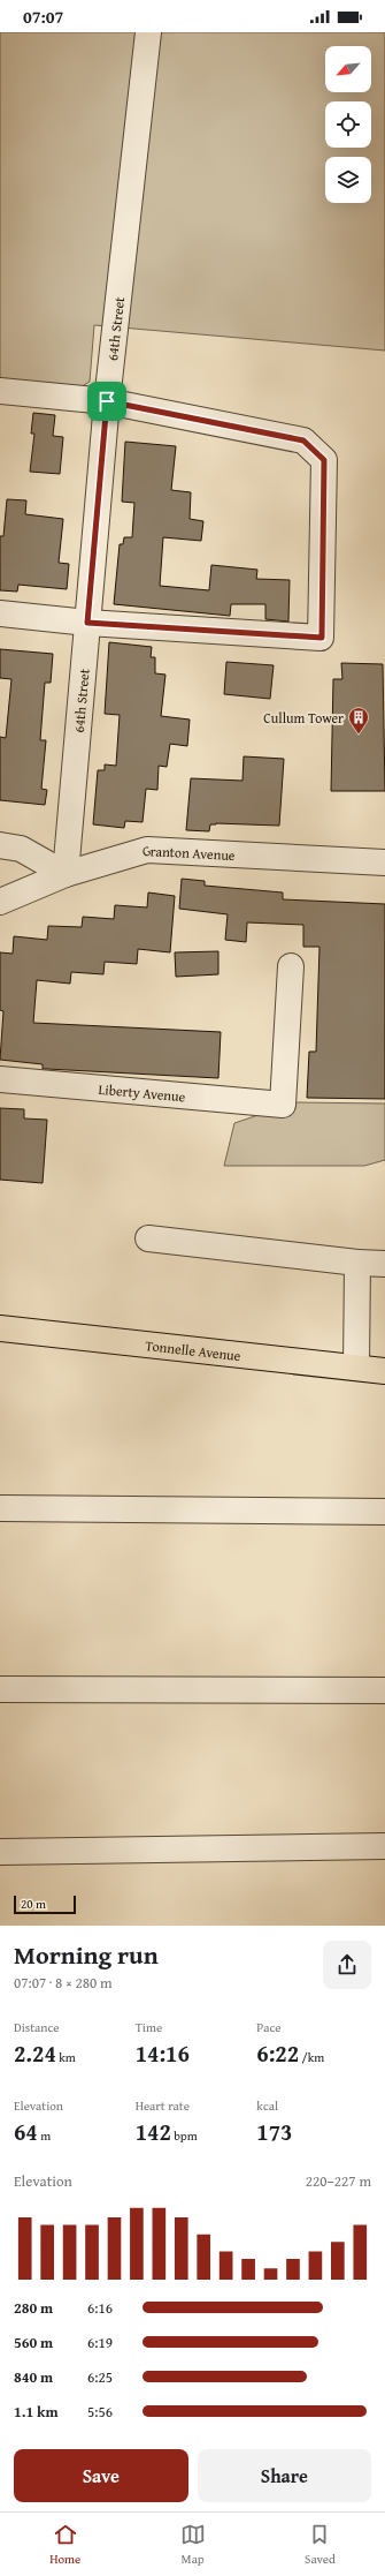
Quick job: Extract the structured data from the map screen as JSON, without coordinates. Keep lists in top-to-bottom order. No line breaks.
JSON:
{"streets":{"main road":["Tonnelle Avenue"],"street":["64th Street","Granton Avenue","Liberty Avenue"]},"crossings":[["64th Street","Granton Avenue"]],"places":{"building":["Cullum Tower"]},"scale_bar":"20 m","north":"bottom left","page":{"status":"07:07","scale":"20 m","heading":["Morning run","07:07 · 8 × 280 m"],"stats":[["Distance","2.24 km"],["Time","14:16"],["Pace","6:22 /km"],["Elevation","64 m"],["Heart rate","142 bpm"],["kcal","173"]],"chart":["Elevation","220–227 m"],"list":[{"name":"280 m","note":"6:16"},{"name":"560 m","note":"6:19"},{"name":"840 m","note":"6:25"},{"name":"1.1 km","note":"5:56"}],"buttons":["Save","Share"],"tabs":["Home","Map","Saved"]}}
